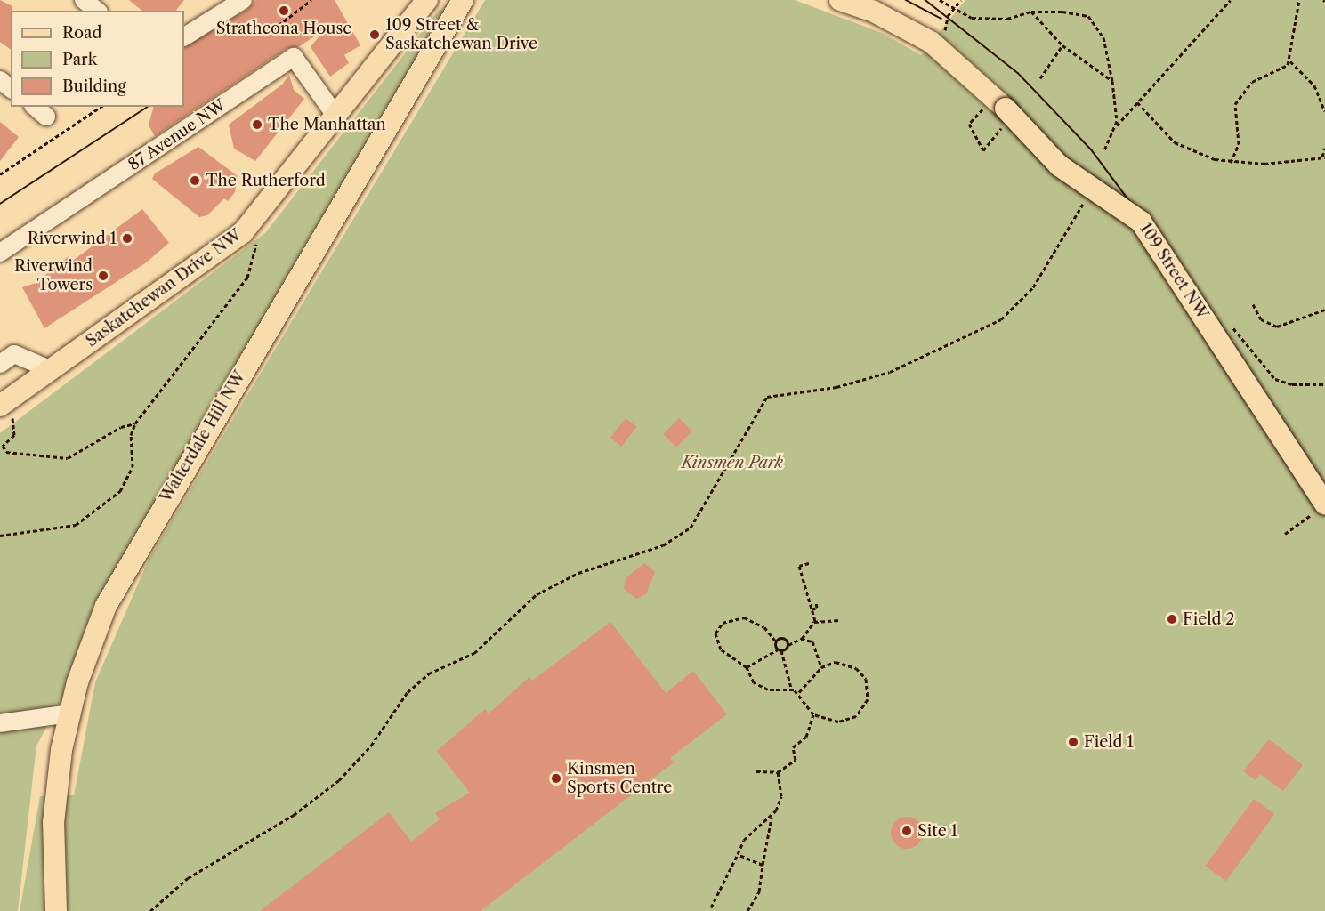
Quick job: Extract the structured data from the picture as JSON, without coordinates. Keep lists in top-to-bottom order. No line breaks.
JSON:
{"streets":{"main road":["109 Street NW","Saskatchewan Drive NW","Walterdale Hill NW"],"street":["87 Avenue NW"]},"crossings":[["87 Avenue NW","Saskatchewan Drive NW"]],"parks":["Kinsmen Park"],"places":["Strathcona House","109 Street & Saskatchewan Drive","The Manhattan","The Rutherford","Riverwind 1","Riverwind Towers","Field 2","Field 1","Kinsmen Sports Centre","Site 1"],"legend":["Road","Park","Building"]}
